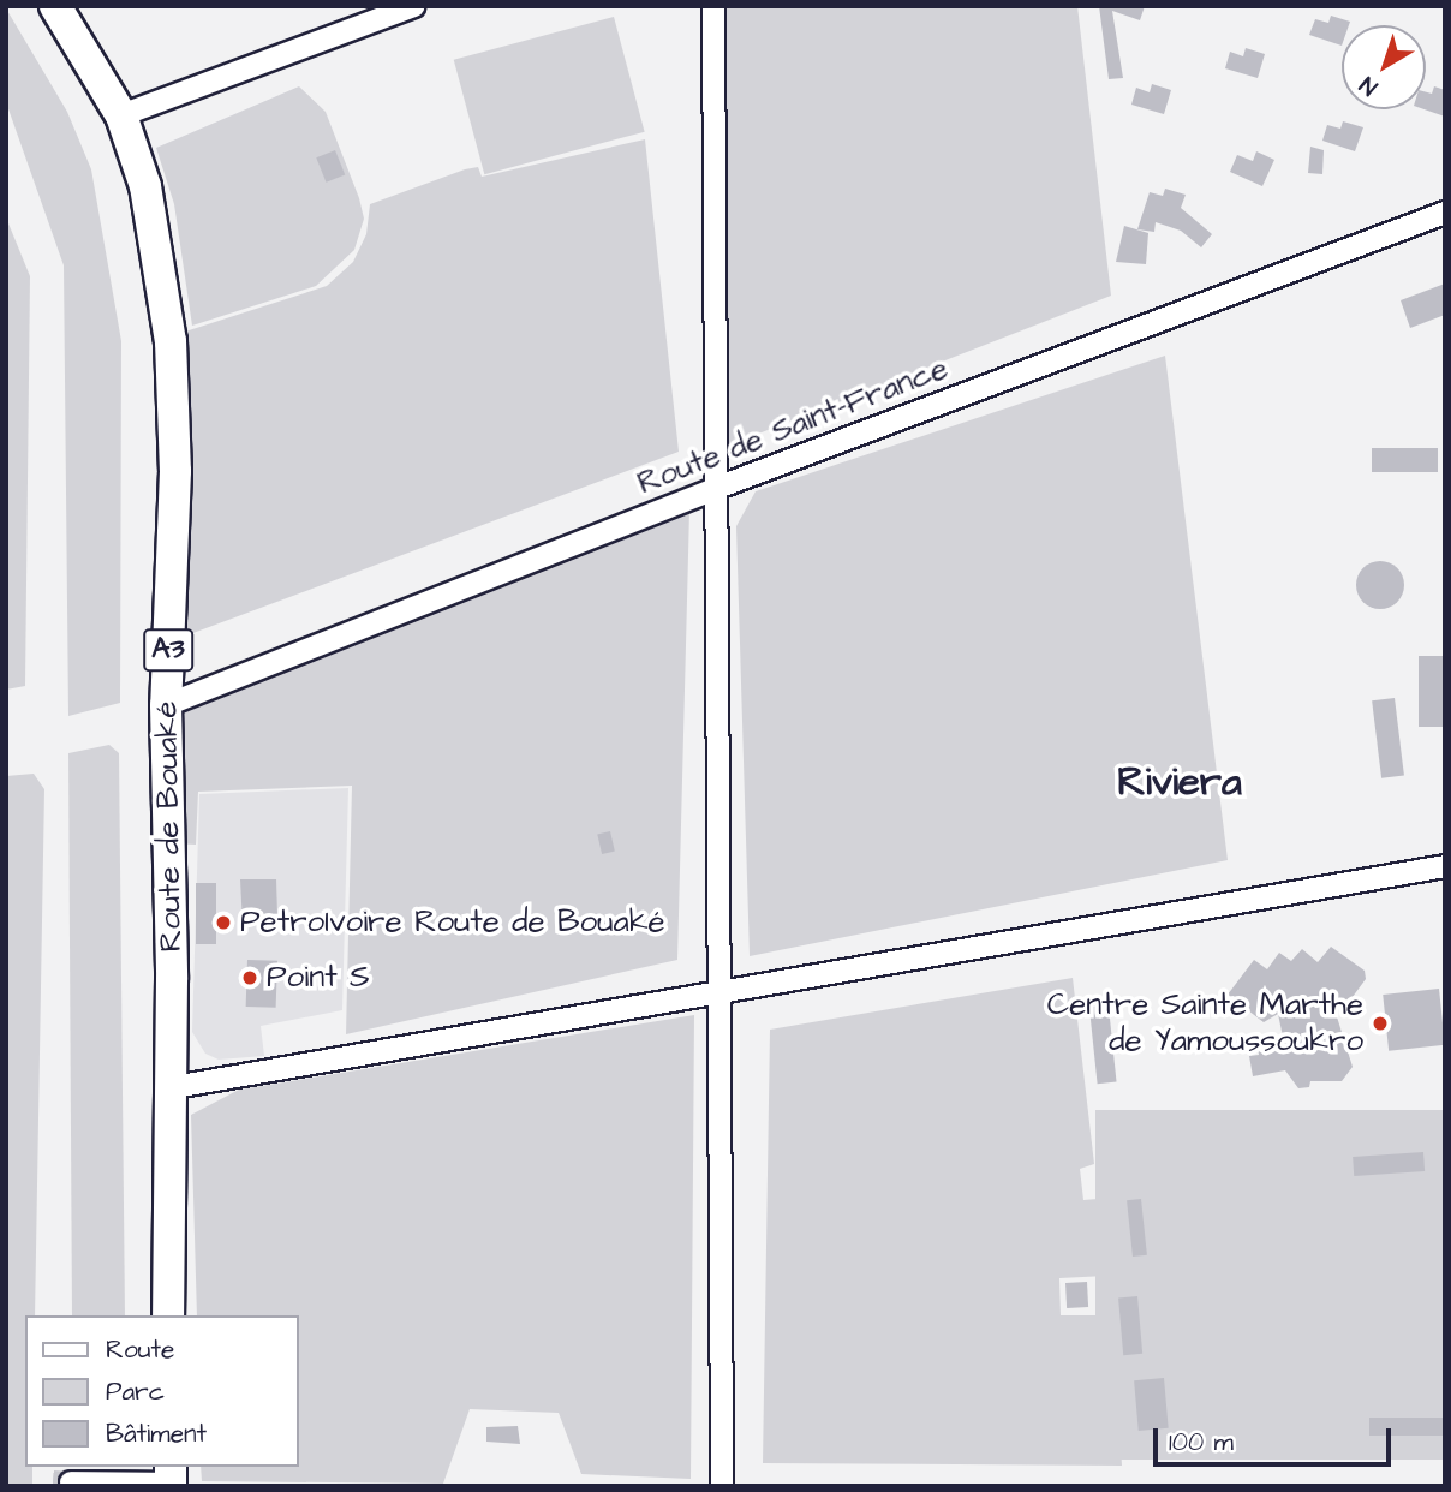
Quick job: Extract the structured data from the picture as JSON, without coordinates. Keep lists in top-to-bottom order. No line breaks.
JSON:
{"streets":{"highway":["A3","Route de Bouaké"],"street":["Route de Saint-France"]},"crossings":[["Route de Saint-France","Route de Bouaké"]],"districts":["Riviera"],"places":["PetroIvoire Route de Bouaké","Point S","Centre Sainte Marthe de Yamoussoukro"],"legend":["Route","Parc","Bâtiment"],"scale_bar":"100 m","north":"bottom left"}
